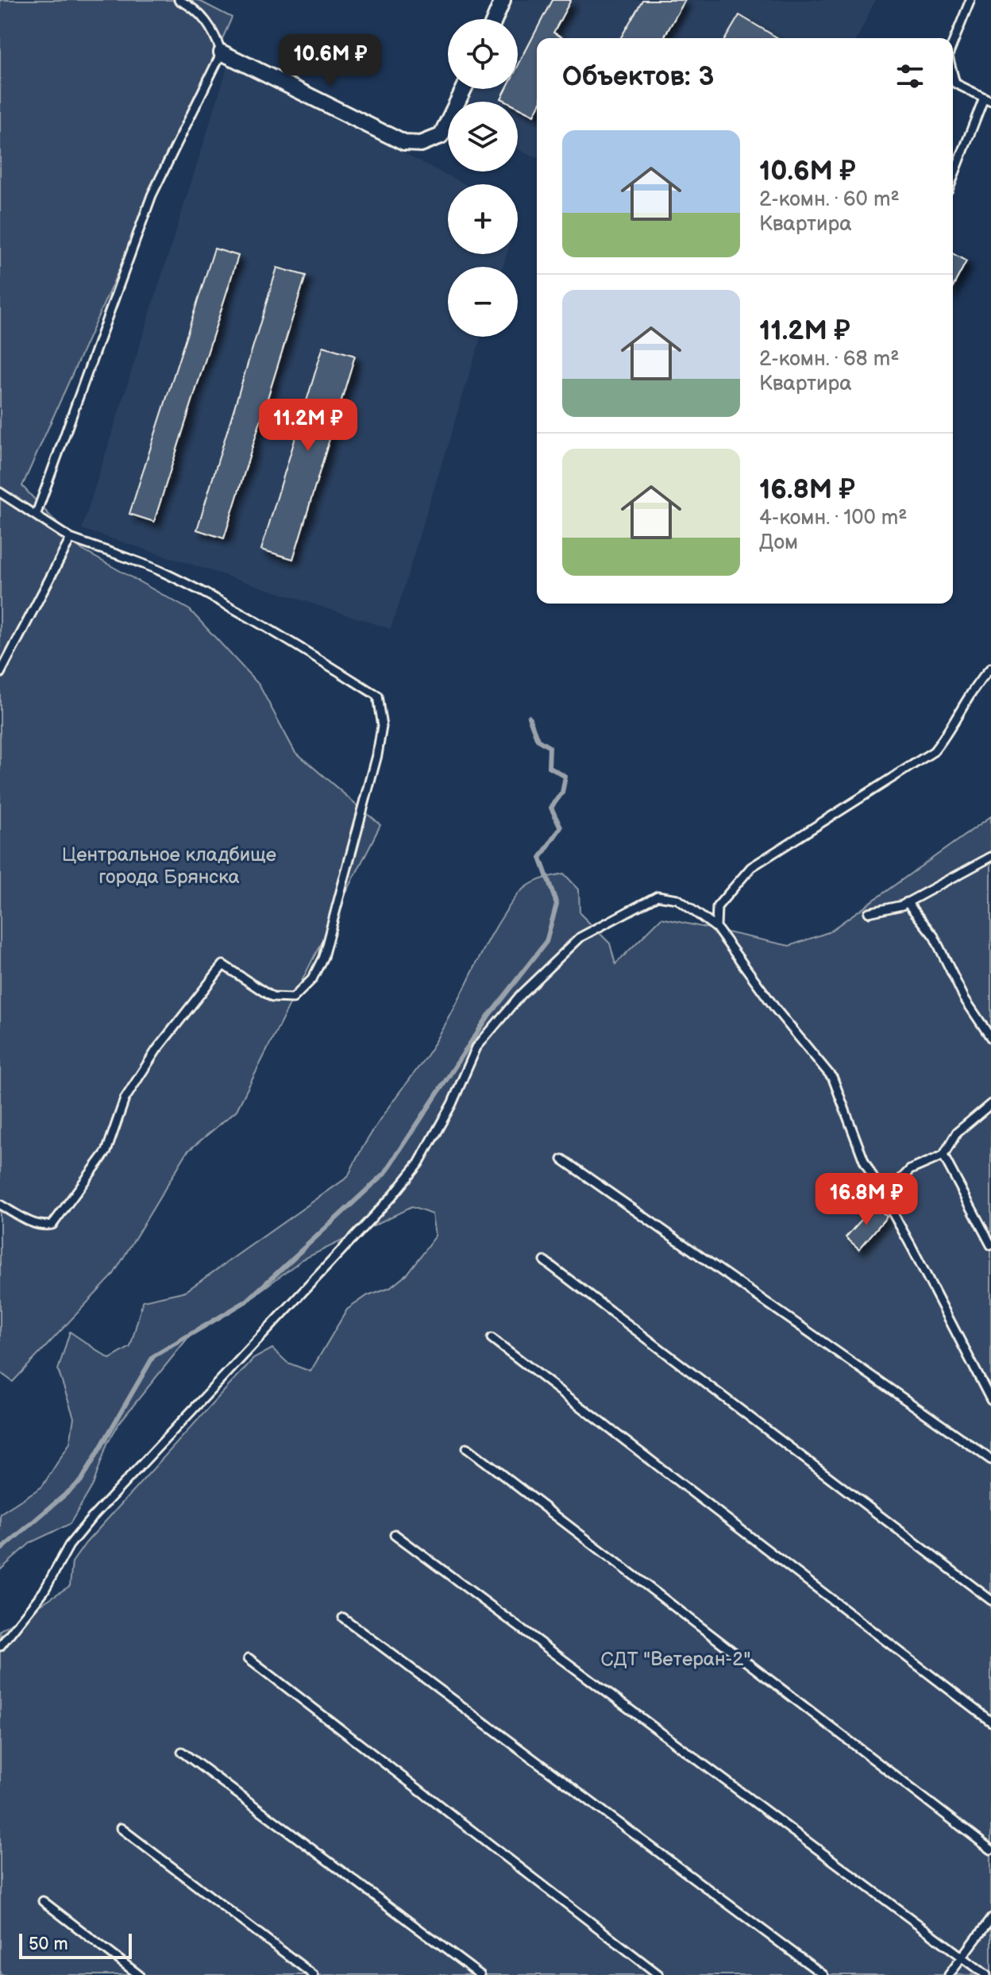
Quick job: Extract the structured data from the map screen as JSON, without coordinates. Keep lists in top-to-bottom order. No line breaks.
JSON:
{"parks":["Центральное кладбище города Брянска","СДТ \"Ветеран-2\""],"scale_bar":"50 m","page":{"map_buttons":["+","−"],"price":["10.6M ₽","11.2M ₽","16.8M ₽"],"heading":"Объектов: 3","list":[{"name":"10.6M ₽","note":"2-комн. · 60 m² · Квартира"},{"name":"11.2M ₽","note":"2-комн. · 68 m² · Квартира"},{"name":"16.8M ₽","note":"4-комн. · 100 m² · Дом"}],"scale":"50 m"}}
